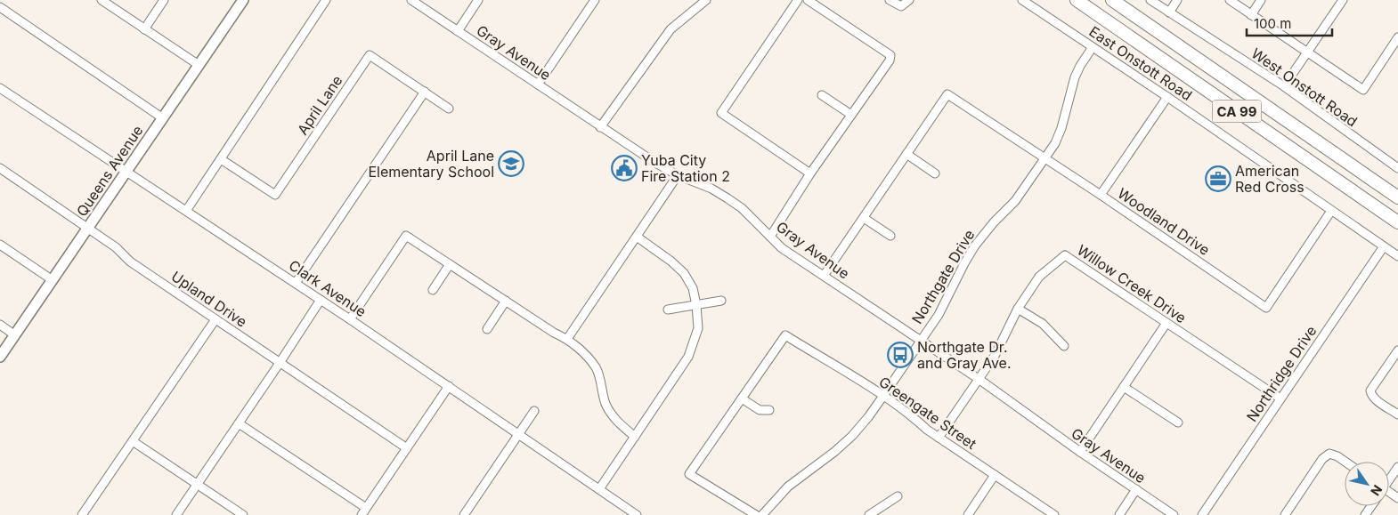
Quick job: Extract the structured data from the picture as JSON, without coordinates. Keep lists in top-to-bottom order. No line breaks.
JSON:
{"streets":{"highway":["CA 99"],"main road":["Queens Avenue"],"street":["Gray Avenue","East Onstott Road","West Onstott Road","April Lane","Woodland Drive","Northgate Drive","Willow Creek Drive","Clark Avenue","Upland Drive","Northridge Drive","Greengate Street"]},"crossings":[["Gray Avenue","Northgate Drive"],["Gray Avenue","Willow Creek Drive"],["East Onstott Road","Woodland Drive"],["East Onstott Road","Northgate Drive"],["East Onstott Road","Northridge Drive"],["Queens Avenue","Clark Avenue"],["Queens Avenue","Upland Drive"],["Woodland Drive","Northgate Drive"],["Northgate Drive","Greengate Street"],["Willow Creek Drive","Northridge Drive"],["Willow Creek Drive","Greengate Street"]],"places":{"school or university":["April Lane Elementary School"],"public building":["Yuba City Fire Station 2"],"office":["American Red Cross"],"bus stop":["Northgate Dr. and Gray Ave."]},"scale_bar":"100 m","north":"bottom right"}
